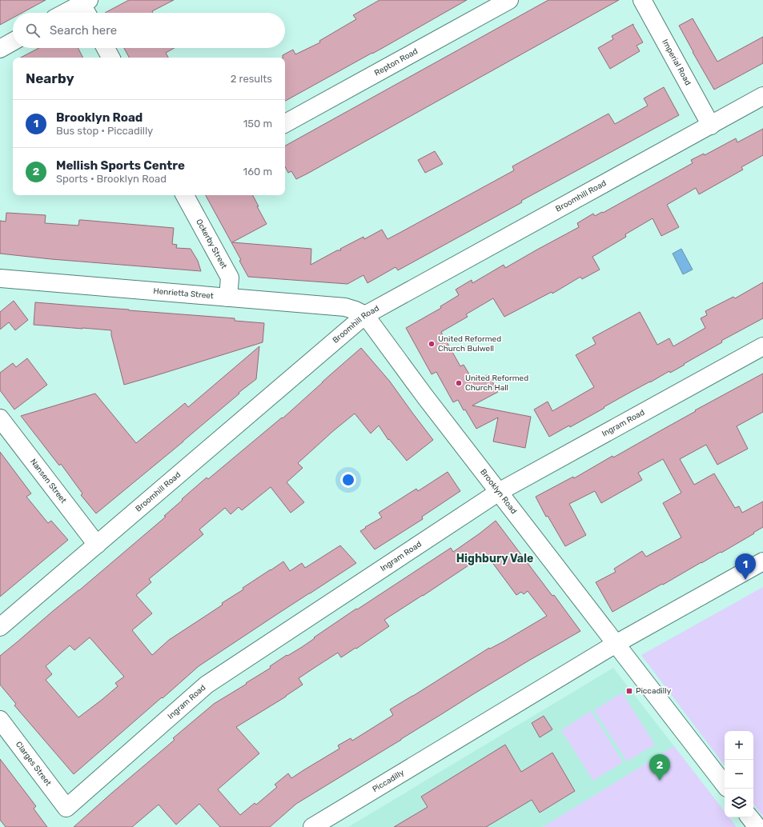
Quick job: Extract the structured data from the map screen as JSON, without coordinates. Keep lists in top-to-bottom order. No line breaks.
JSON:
{"streets":{"street":["Repton Road","Imperial Road","Broomhill Road","Ockerby Street","Henrietta Street","Ingram Road","Nansen Street","Brooklyn Road","Clarges Street","Piccadilly"]},"crossings":[["Imperial Road","Broomhill Road"],["Broomhill Road","Henrietta Street"],["Broomhill Road","Nansen Street"],["Broomhill Road","Brooklyn Road"],["Ockerby Street","Henrietta Street"],["Henrietta Street","Brooklyn Road"],["Ingram Road","Brooklyn Road"],["Ingram Road","Clarges Street"],["Brooklyn Road","Piccadilly"]],"districts":["Highbury Vale"],"places":{"other":["United Reformed Church Bulwell","United Reformed Church Hall"],"transit":["Piccadilly"]},"page":{"search":"Search here","heading":["Nearby","2 results"],"list":[{"mark":"1","name":"Brooklyn Road","note":"Bus stop · Piccadilly","value":"150 m"},{"mark":"2","name":"Mellish Sports Centre","note":"Sports · Brooklyn Road","value":"160 m"}],"pins":["1","2"],"map_buttons":["+","−"]}}
